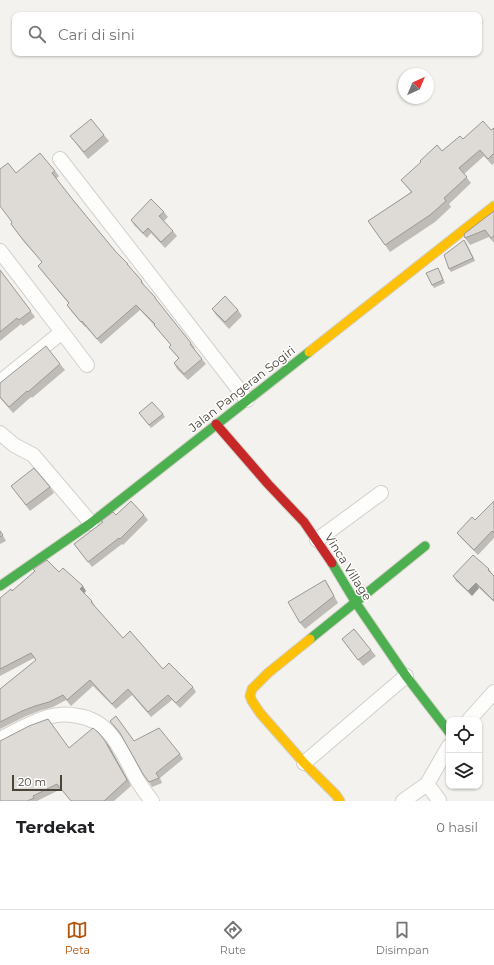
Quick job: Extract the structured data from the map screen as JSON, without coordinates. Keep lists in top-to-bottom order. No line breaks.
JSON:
{"streets":{"street":["Jalan Pangeran Sogiri","Vinca Village"]},"crossings":[["Jalan Pangeran Sogiri","Vinca Village"]],"scale_bar":"20 m","north":"top right","page":{"search":"Cari di sini","scale":"20 m","heading":["Terdekat","0 hasil"],"nav":["Peta","Rute","Disimpan"]}}
